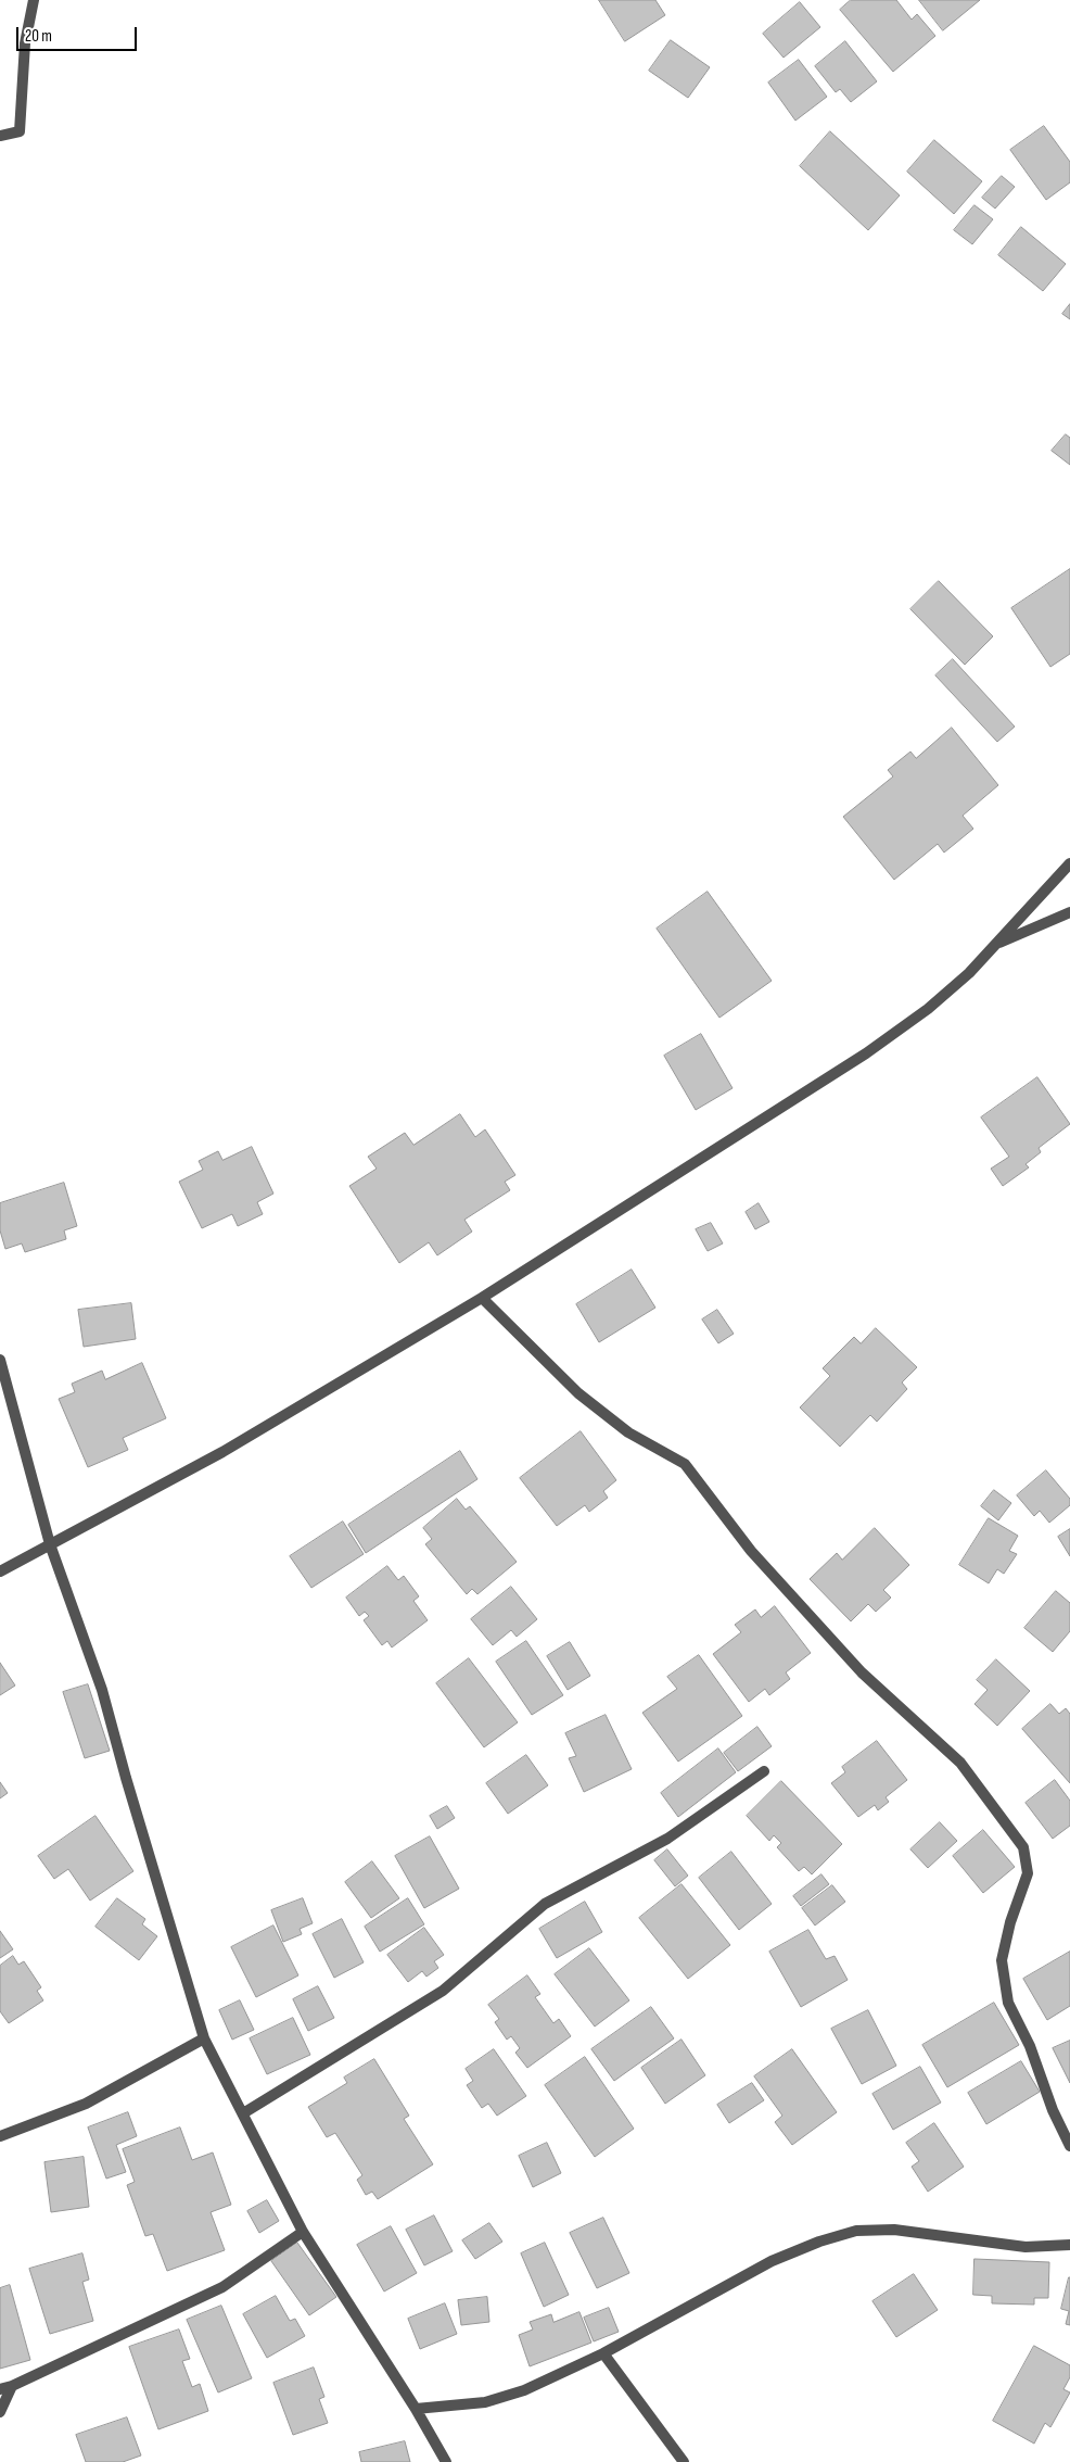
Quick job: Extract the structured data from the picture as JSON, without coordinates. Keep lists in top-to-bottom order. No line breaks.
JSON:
{"scale_bar":"20 m"}
